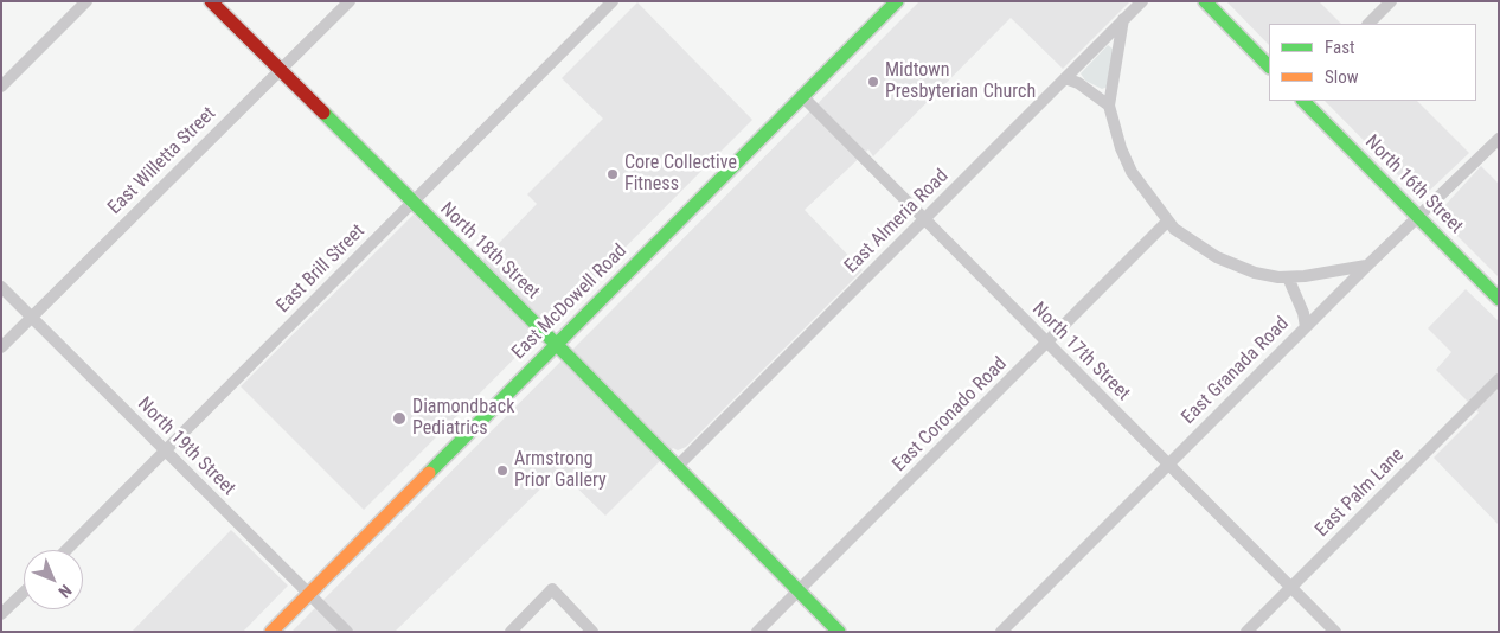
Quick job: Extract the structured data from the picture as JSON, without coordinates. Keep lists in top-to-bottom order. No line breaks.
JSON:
{"streets":{"main road":["North 16th Street","North 18th Street","East McDowell Road"],"street":["East Willetta Street","East Almeria Road","East Brill Street","North 17th Street","East Granada Road","East Coronado Road","North 19th Street","East Palm Lane"]},"crossings":[["East Willetta Street","North 18th Street"],["East Willetta Street","North 19th Street"],["North 16th Street","East Granada Road"],["East Almeria Road","North 18th Street"],["East Almeria Road","North 17th Street"],["North 18th Street","East Brill Street"],["North 18th Street","East McDowell Road"],["North 18th Street","East Coronado Road"],["East Brill Street","North 19th Street"],["East McDowell Road","North 17th Street"],["East McDowell Road","North 19th Street"],["North 17th Street","East Granada Road"],["North 17th Street","East Coronado Road"],["North 17th Street","East Palm Lane"]],"places":["Midtown Presbyterian Church","Core Collective Fitness","Diamondback Pediatrics","Armstrong Prior Gallery"],"legend":["Fast","Slow"],"north":"bottom right"}
